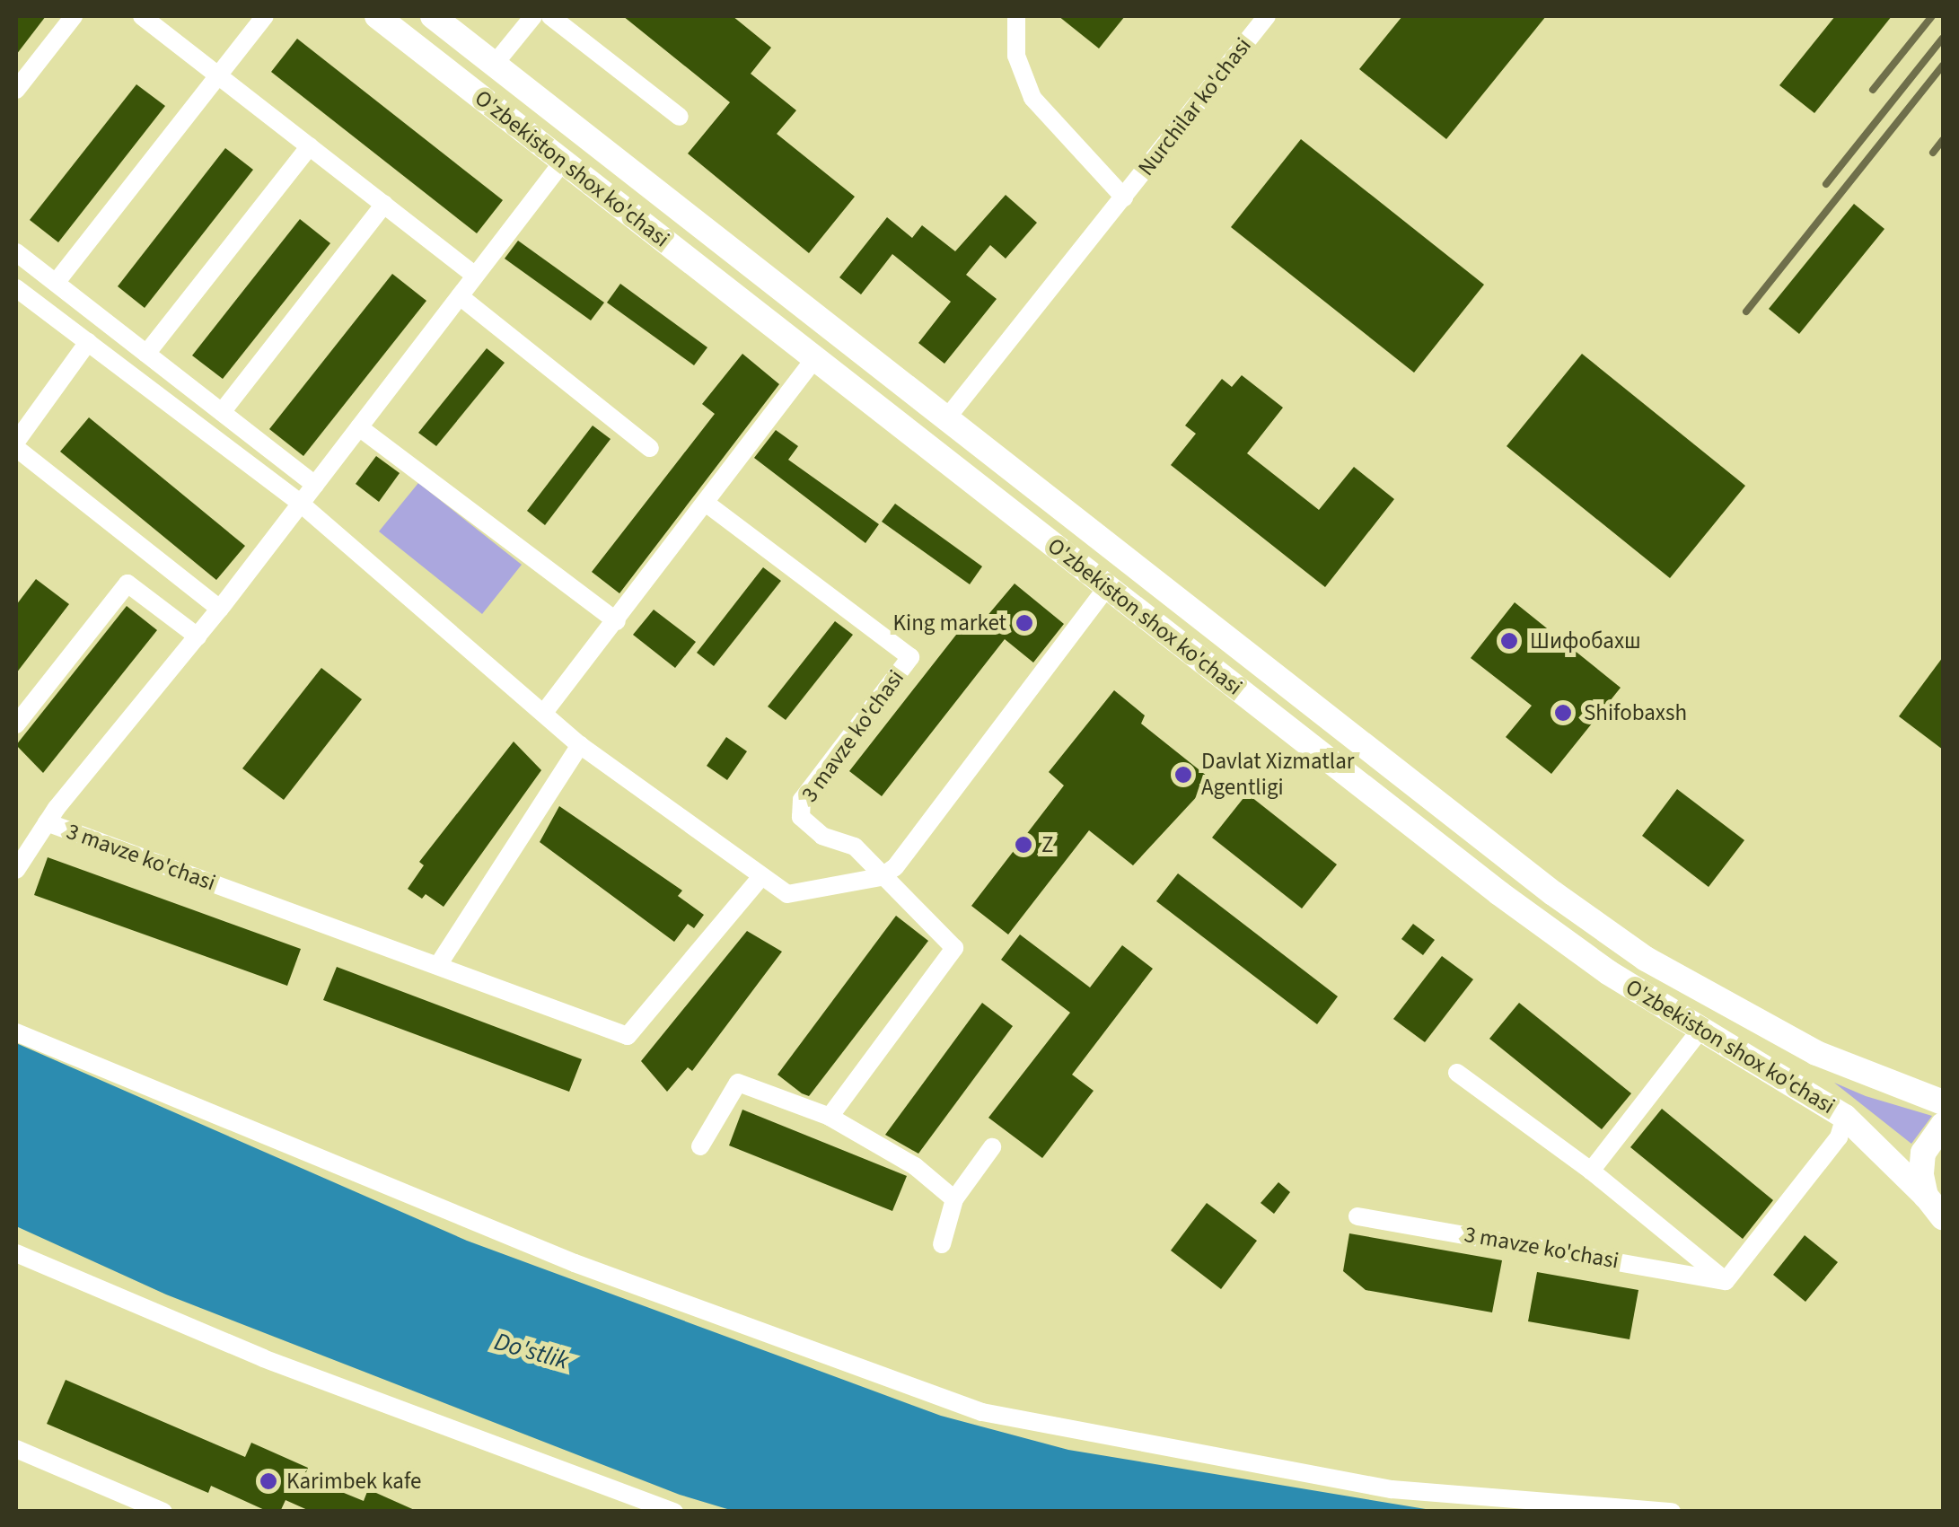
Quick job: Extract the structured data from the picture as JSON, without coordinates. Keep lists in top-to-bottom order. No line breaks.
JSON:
{"streets":{"main road":["O'zbekiston shox ko'chasi"],"street":["Nurchilar ko'chasi","3 mavze ko'chasi"]},"crossings":[["Nurchilar ko'chasi","O'zbekiston shox ko'chasi"],["O'zbekiston shox ko'chasi","3 mavze ko'chasi"]],"water":["Do'stlik"],"places":["King market","Шифобахш","Shifobaxsh","Davlat Xizmatlar Agentligi","Z","Karimbek kafe"]}
